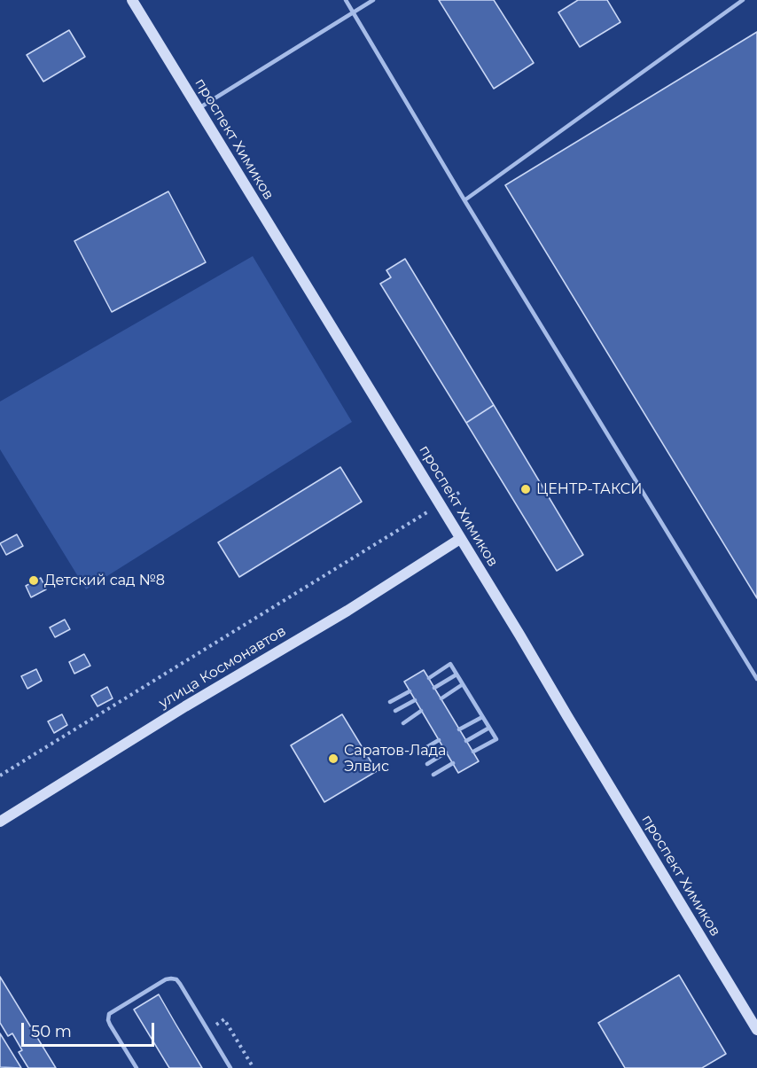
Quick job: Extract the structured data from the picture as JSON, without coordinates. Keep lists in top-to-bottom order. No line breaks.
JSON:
{"streets":{"main road":["проспект Химиков","улица Космонавтов"]},"crossings":[["проспект Химиков","улица Космонавтов"]],"places":["ЦЕНТР-ТАКСИ","Детский сад №8","Саратов-Лада Элвис"],"scale_bar":"50 m"}
